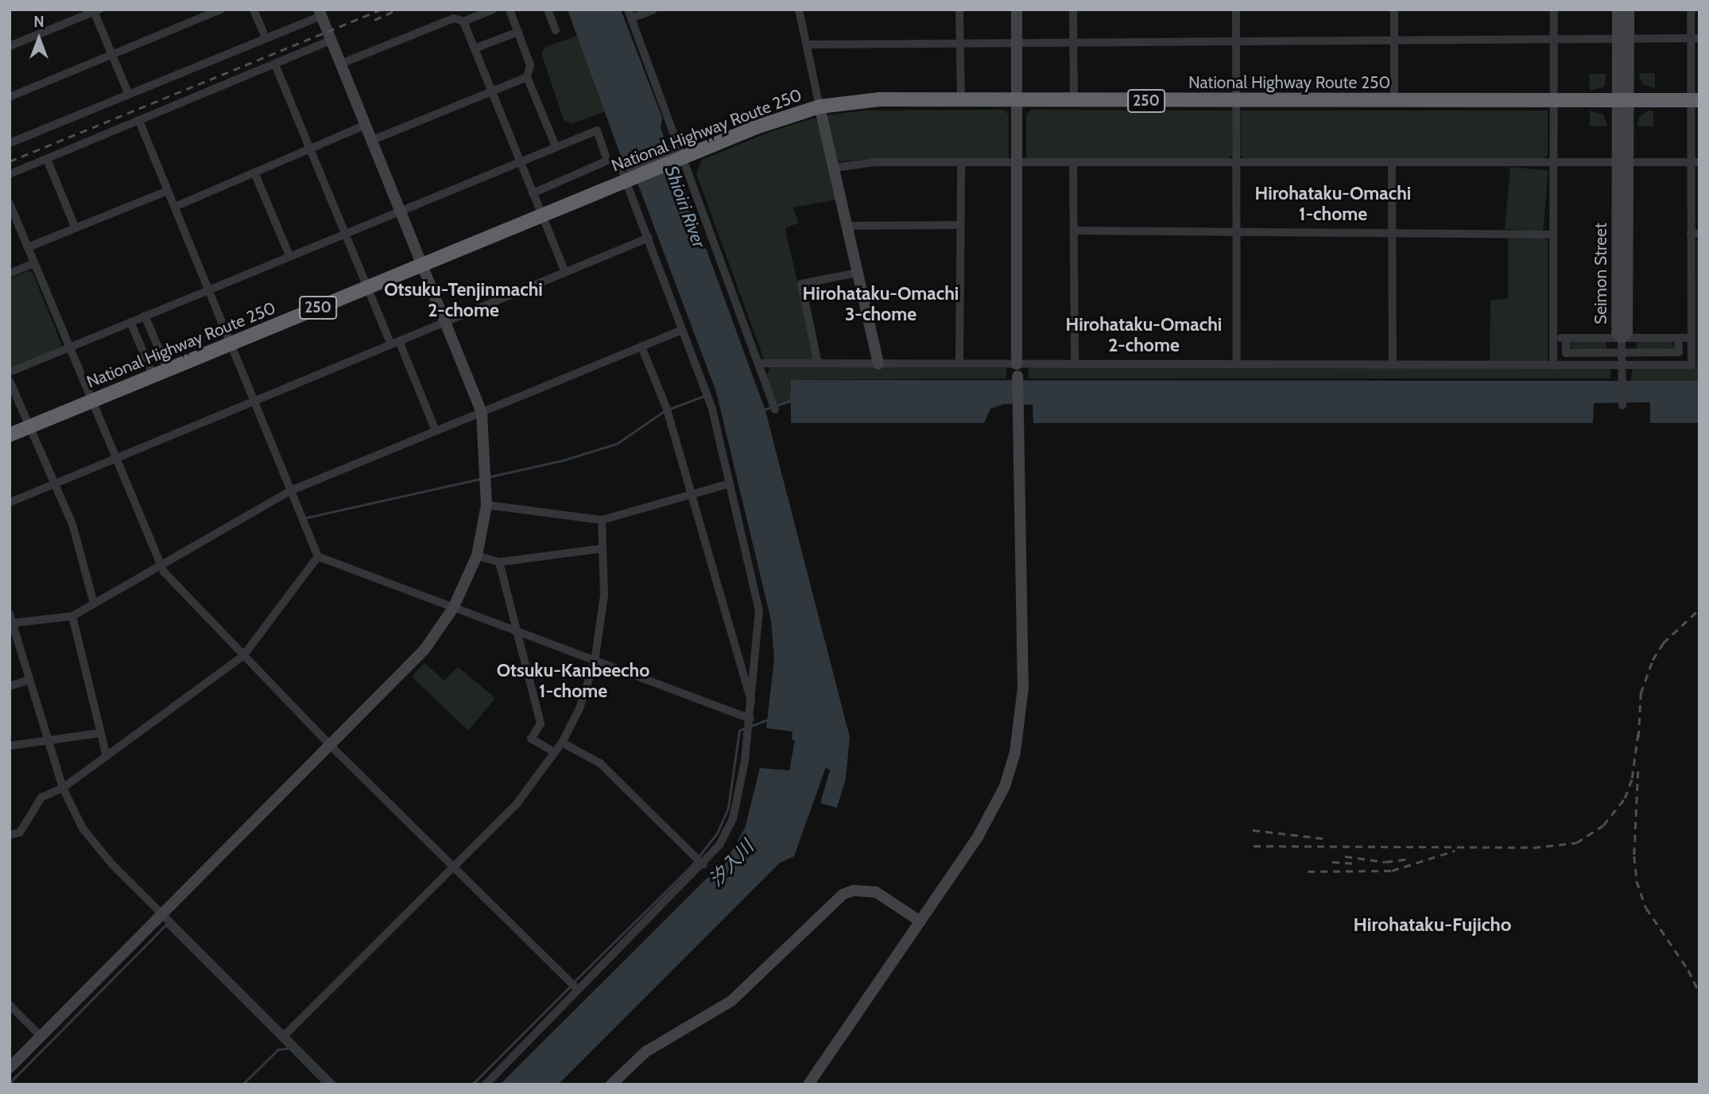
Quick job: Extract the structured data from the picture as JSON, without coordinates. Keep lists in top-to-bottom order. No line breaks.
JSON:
{"streets":{"highway":["National Highway Route 250","250"],"street":["Seimon Street"]},"crossings":[["National Highway Route 250","Seimon Street"]],"districts":["Hirohataku-Omachi 1-chome","Otsuku-Tenjinmachi 2-chome","Hirohataku-Omachi 3-chome","Hirohataku-Omachi 2-chome","Otsuku-Kanbeecho 1-chome","Hirohataku-Fujicho"],"water":["Shioiri River","汐入川"],"north":"top"}
